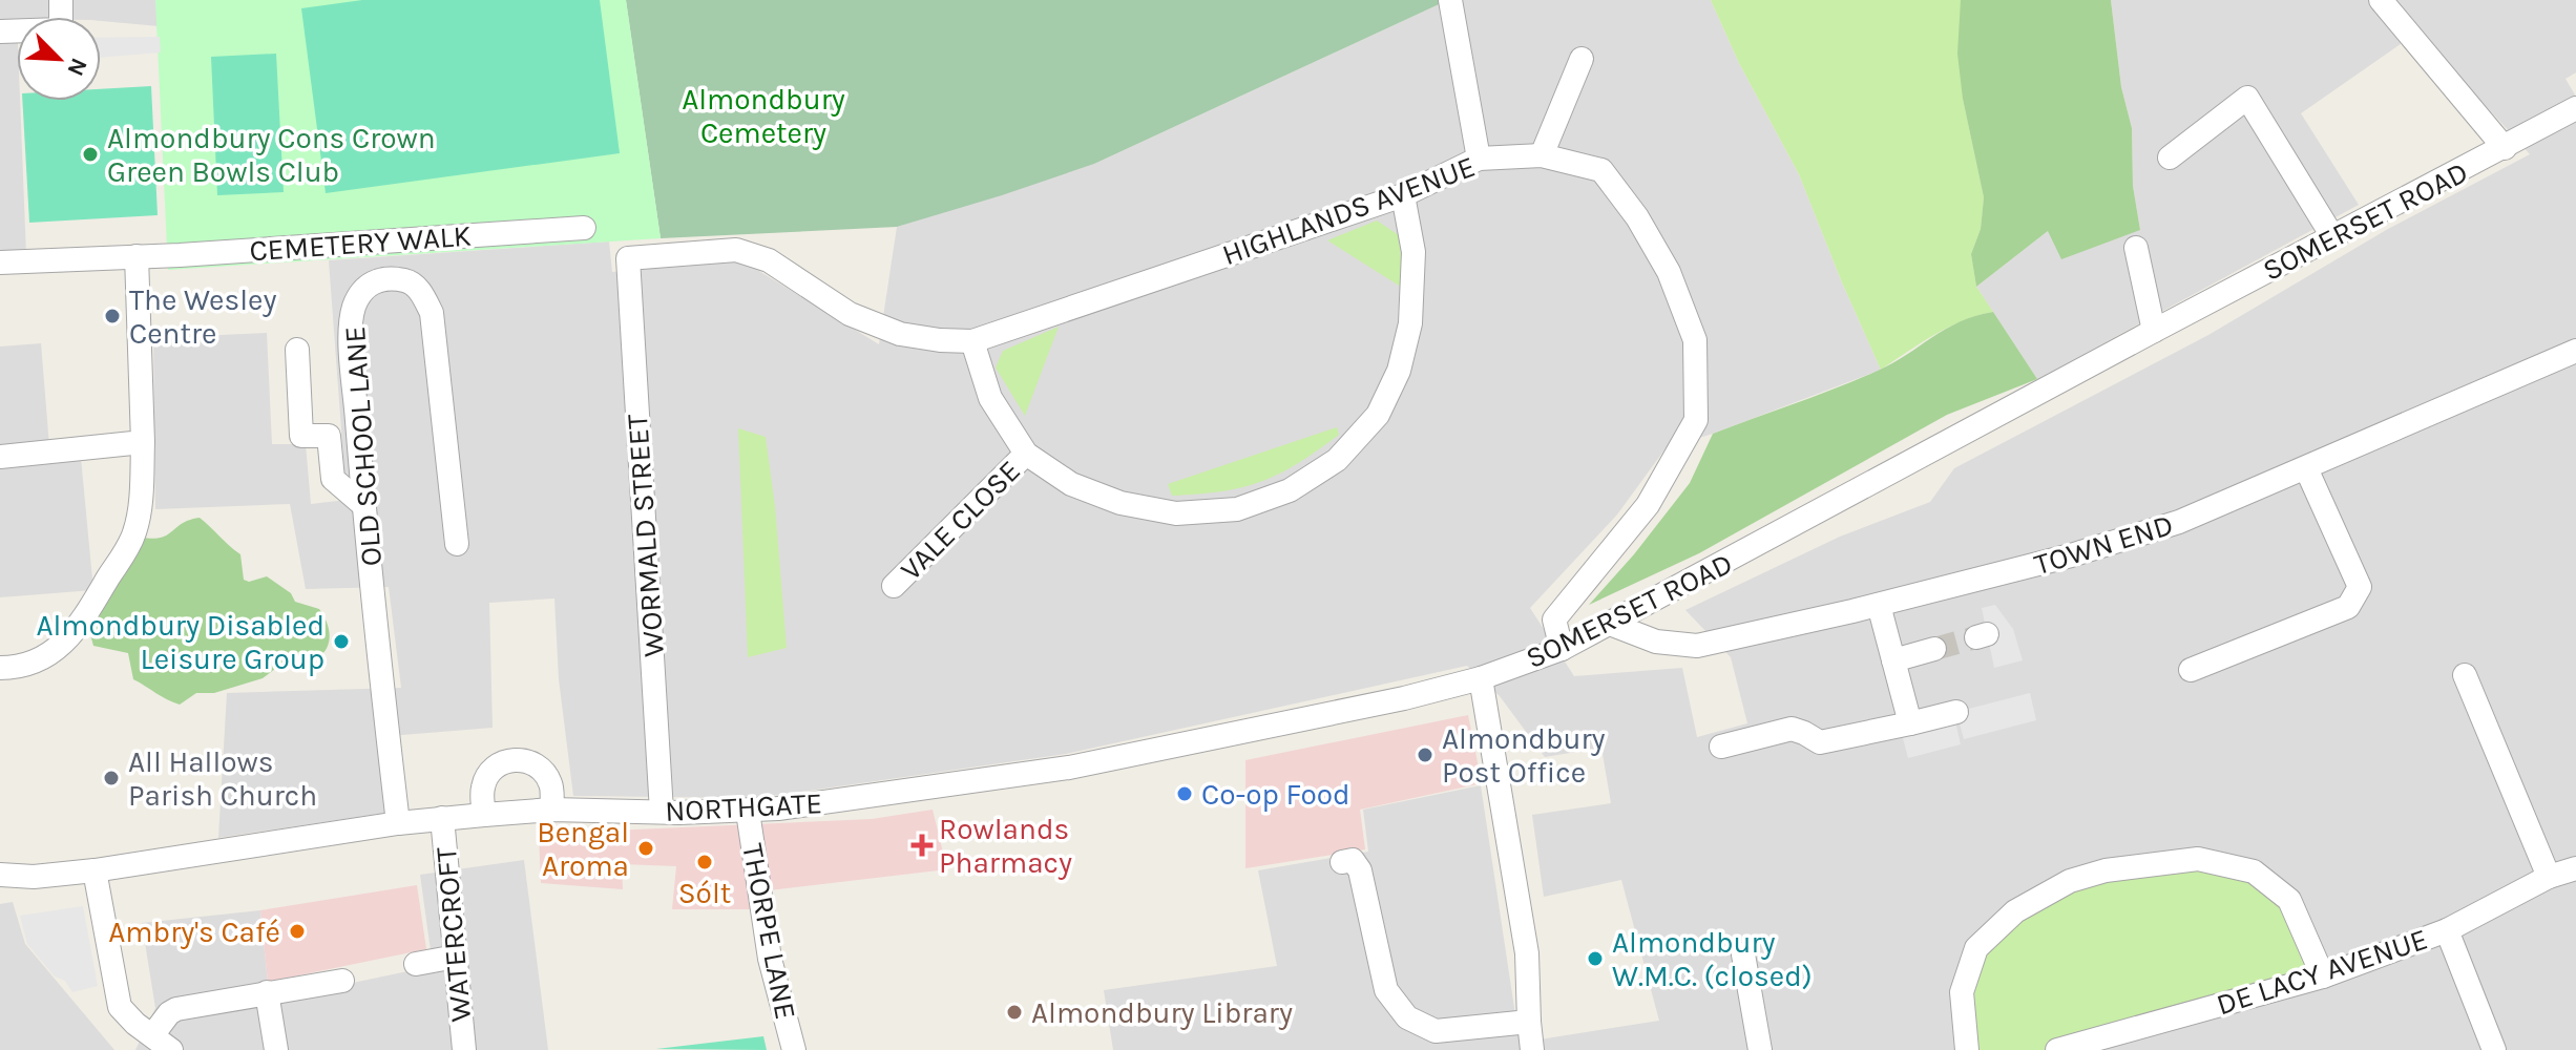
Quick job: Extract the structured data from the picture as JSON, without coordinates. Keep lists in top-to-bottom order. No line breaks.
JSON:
{"streets":{"street":["HIGHLANDS AVENUE","SOMERSET ROAD","CEMETERY WALK","OLD SCHOOL LANE","VALE CLOSE","WORMALD STREET","TOWN END","NORTHGATE","THORPE LANE","WATERCROFT","DE LACY AVENUE"]},"crossings":[["HIGHLANDS AVENUE","SOMERSET ROAD"],["HIGHLANDS AVENUE","WORMALD STREET"],["SOMERSET ROAD","TOWN END"],["SOMERSET ROAD","NORTHGATE"],["OLD SCHOOL LANE","NORTHGATE"],["WORMALD STREET","NORTHGATE"],["NORTHGATE","THORPE LANE"],["NORTHGATE","WATERCROFT"]],"parks":["Almondbury Cemetery"],"places":{"other":["Almondbury Cons Crown Green Bowls Club","The Wesley Centre","Almondbury Disabled Leisure Group","Almondbury Post Office","All Hallows Parish Church","Co-op Food","Bengal Aroma","Sólt","Ambry's Café","Almondbury W.M.C. (closed)","Almondbury Library"],"health":["Rowlands Pharmacy"]},"north":"bottom right"}
